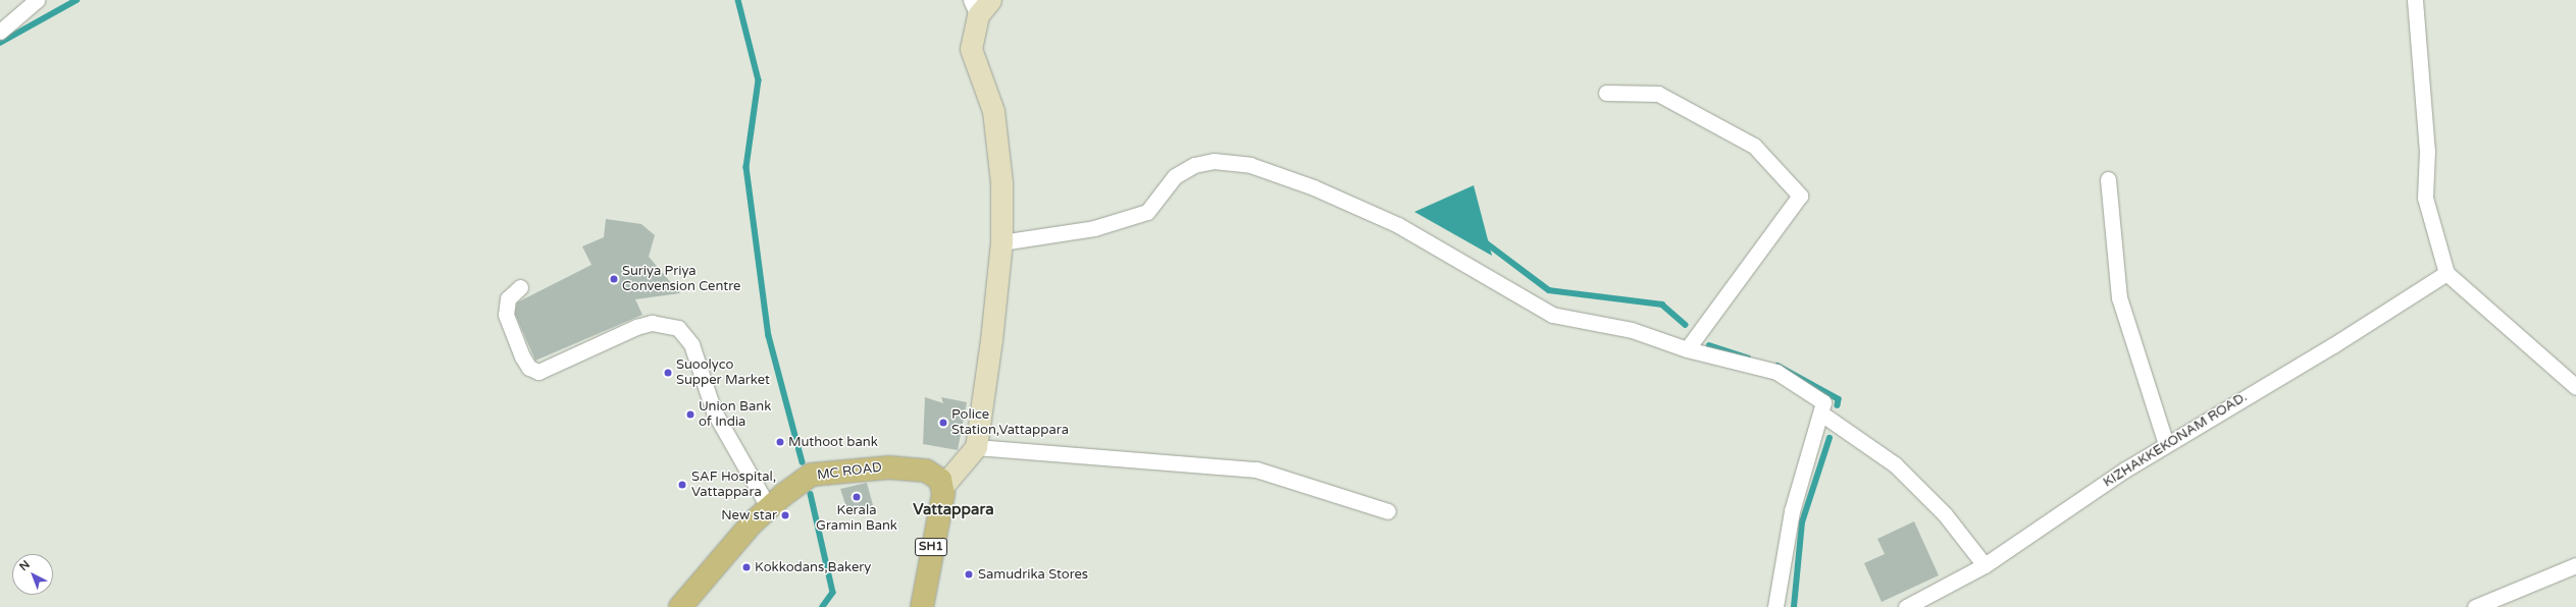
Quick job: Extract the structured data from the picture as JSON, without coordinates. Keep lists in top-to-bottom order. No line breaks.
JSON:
{"streets":{"main road":["MC ROAD","SH1"],"street":["KIZHAKKEKONAM ROAD."]},"crossings":[["MC ROAD","SH1"]],"districts":["Vattappara"],"places":["Suriya Priya Convension Centre","Suoolyco Supper Market","Union Bank of India","Police Station,Vattappara","Muthoot bank","SAF Hospital, Vattappara","Kerala Gramin Bank","New star","Kokkodans,Bakery","Samudrika Stores"],"north":"top left"}
